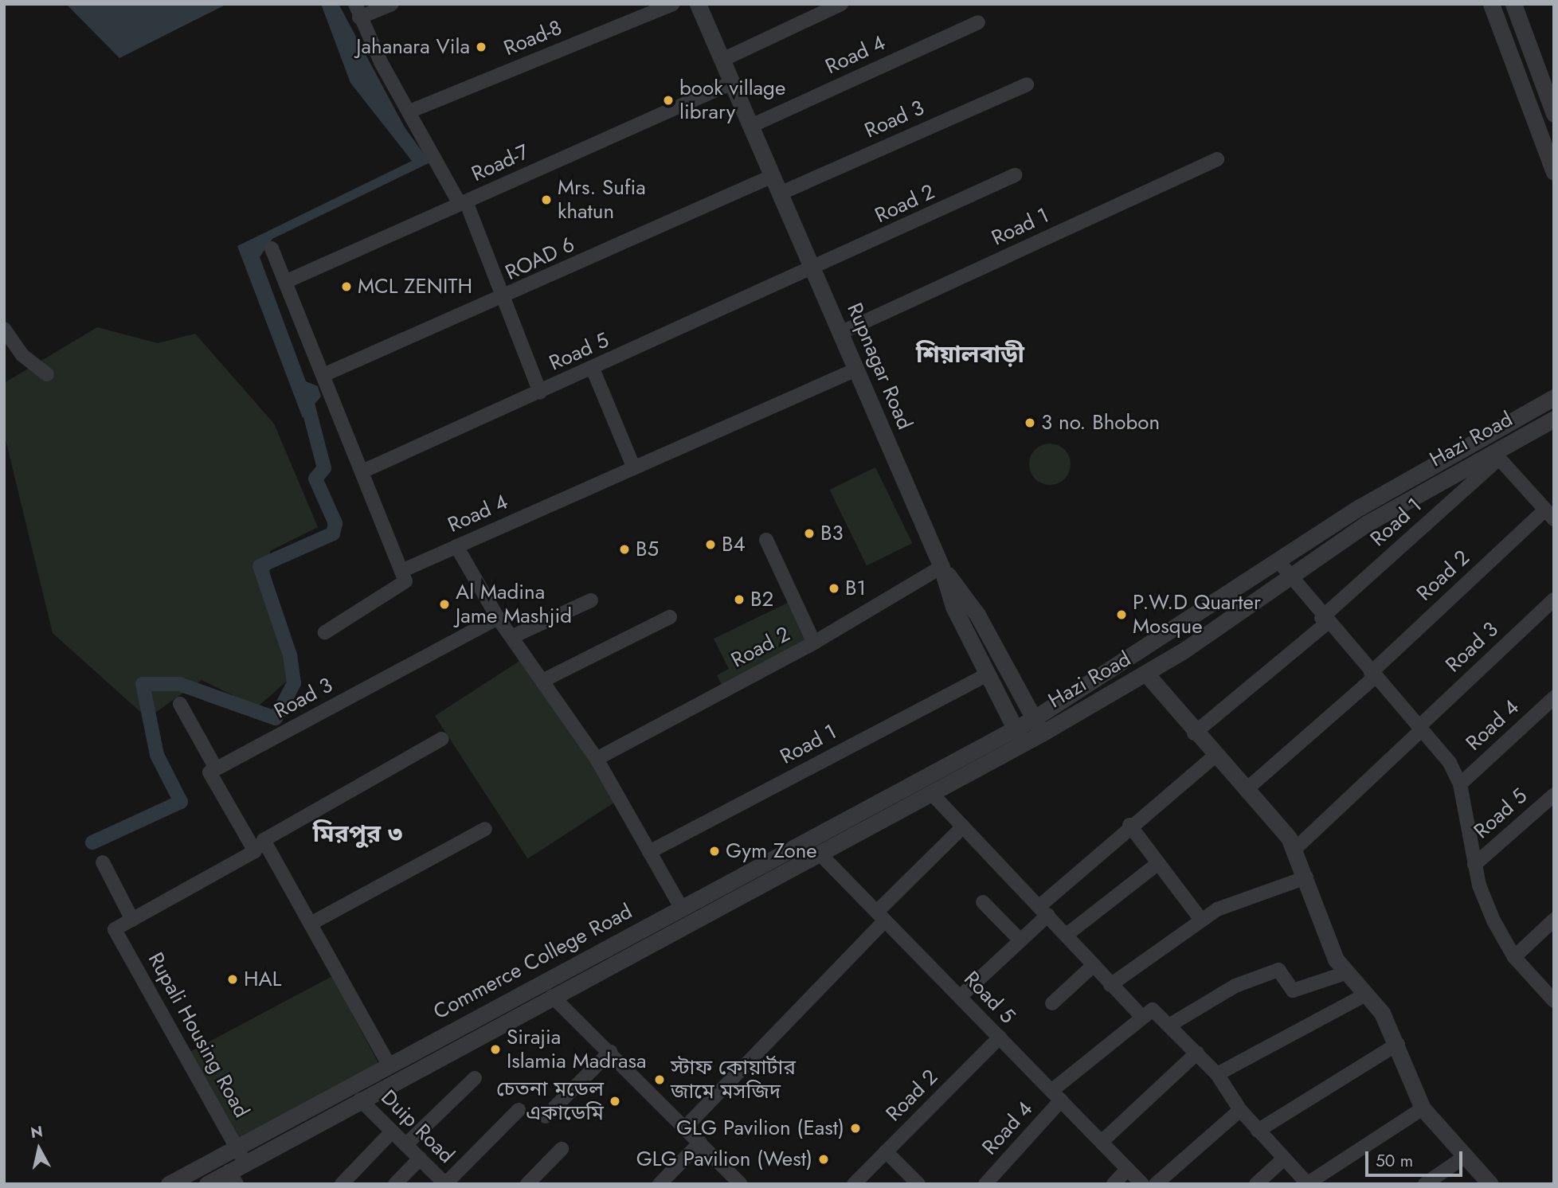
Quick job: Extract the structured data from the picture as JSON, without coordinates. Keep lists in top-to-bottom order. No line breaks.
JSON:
{"streets":{"street":["Road-8","Road 4","Road 3","Road-7","Road 2","Road 1","ROAD 6","Road 5","Rupnagar Road","Hazi Road","Commerce College Road","Rupali Housing Road","Duip Road"]},"crossings":[["Road-8","Road-7"],["Road 4","Road 5"],["Road 4","Rupnagar Road"],["Road 3","Rupnagar Road"],["Road-7","ROAD 6"],["Road-7","Road 5"],["Road-7","Rupnagar Road"],["Road 2","Road 5"],["Road 2","Rupnagar Road"],["Road 1","Rupnagar Road"],["Road 1","Hazi Road"],["ROAD 6","Rupnagar Road"],["Road 5","Rupnagar Road"],["Road 5","Hazi Road"],["Rupnagar Road","Hazi Road"],["Hazi Road","Commerce College Road"],["Commerce College Road","Rupali Housing Road"],["Commerce College Road","Duip Road"]],"districts":["শিয়ালবাড়ী","মিরপুর ৩"],"places":["Jahanara Vila","book village library","Mrs. Sufia khatun","MCL ZENITH","3 no. Bhobon","B3","B4","B5","B1","B2","Al Madina Jame Mashjid","P.W.D Quarter Mosque","Gym Zone","HAL","Sirajia Islamia Madrasa","স্টাফ কোয়ার্টার জামে মসজিদ","চেতনা মডেল একাডেমি","GLG Pavilion (East)","GLG Pavilion (West)"],"scale_bar":"50 m","north":"top"}
